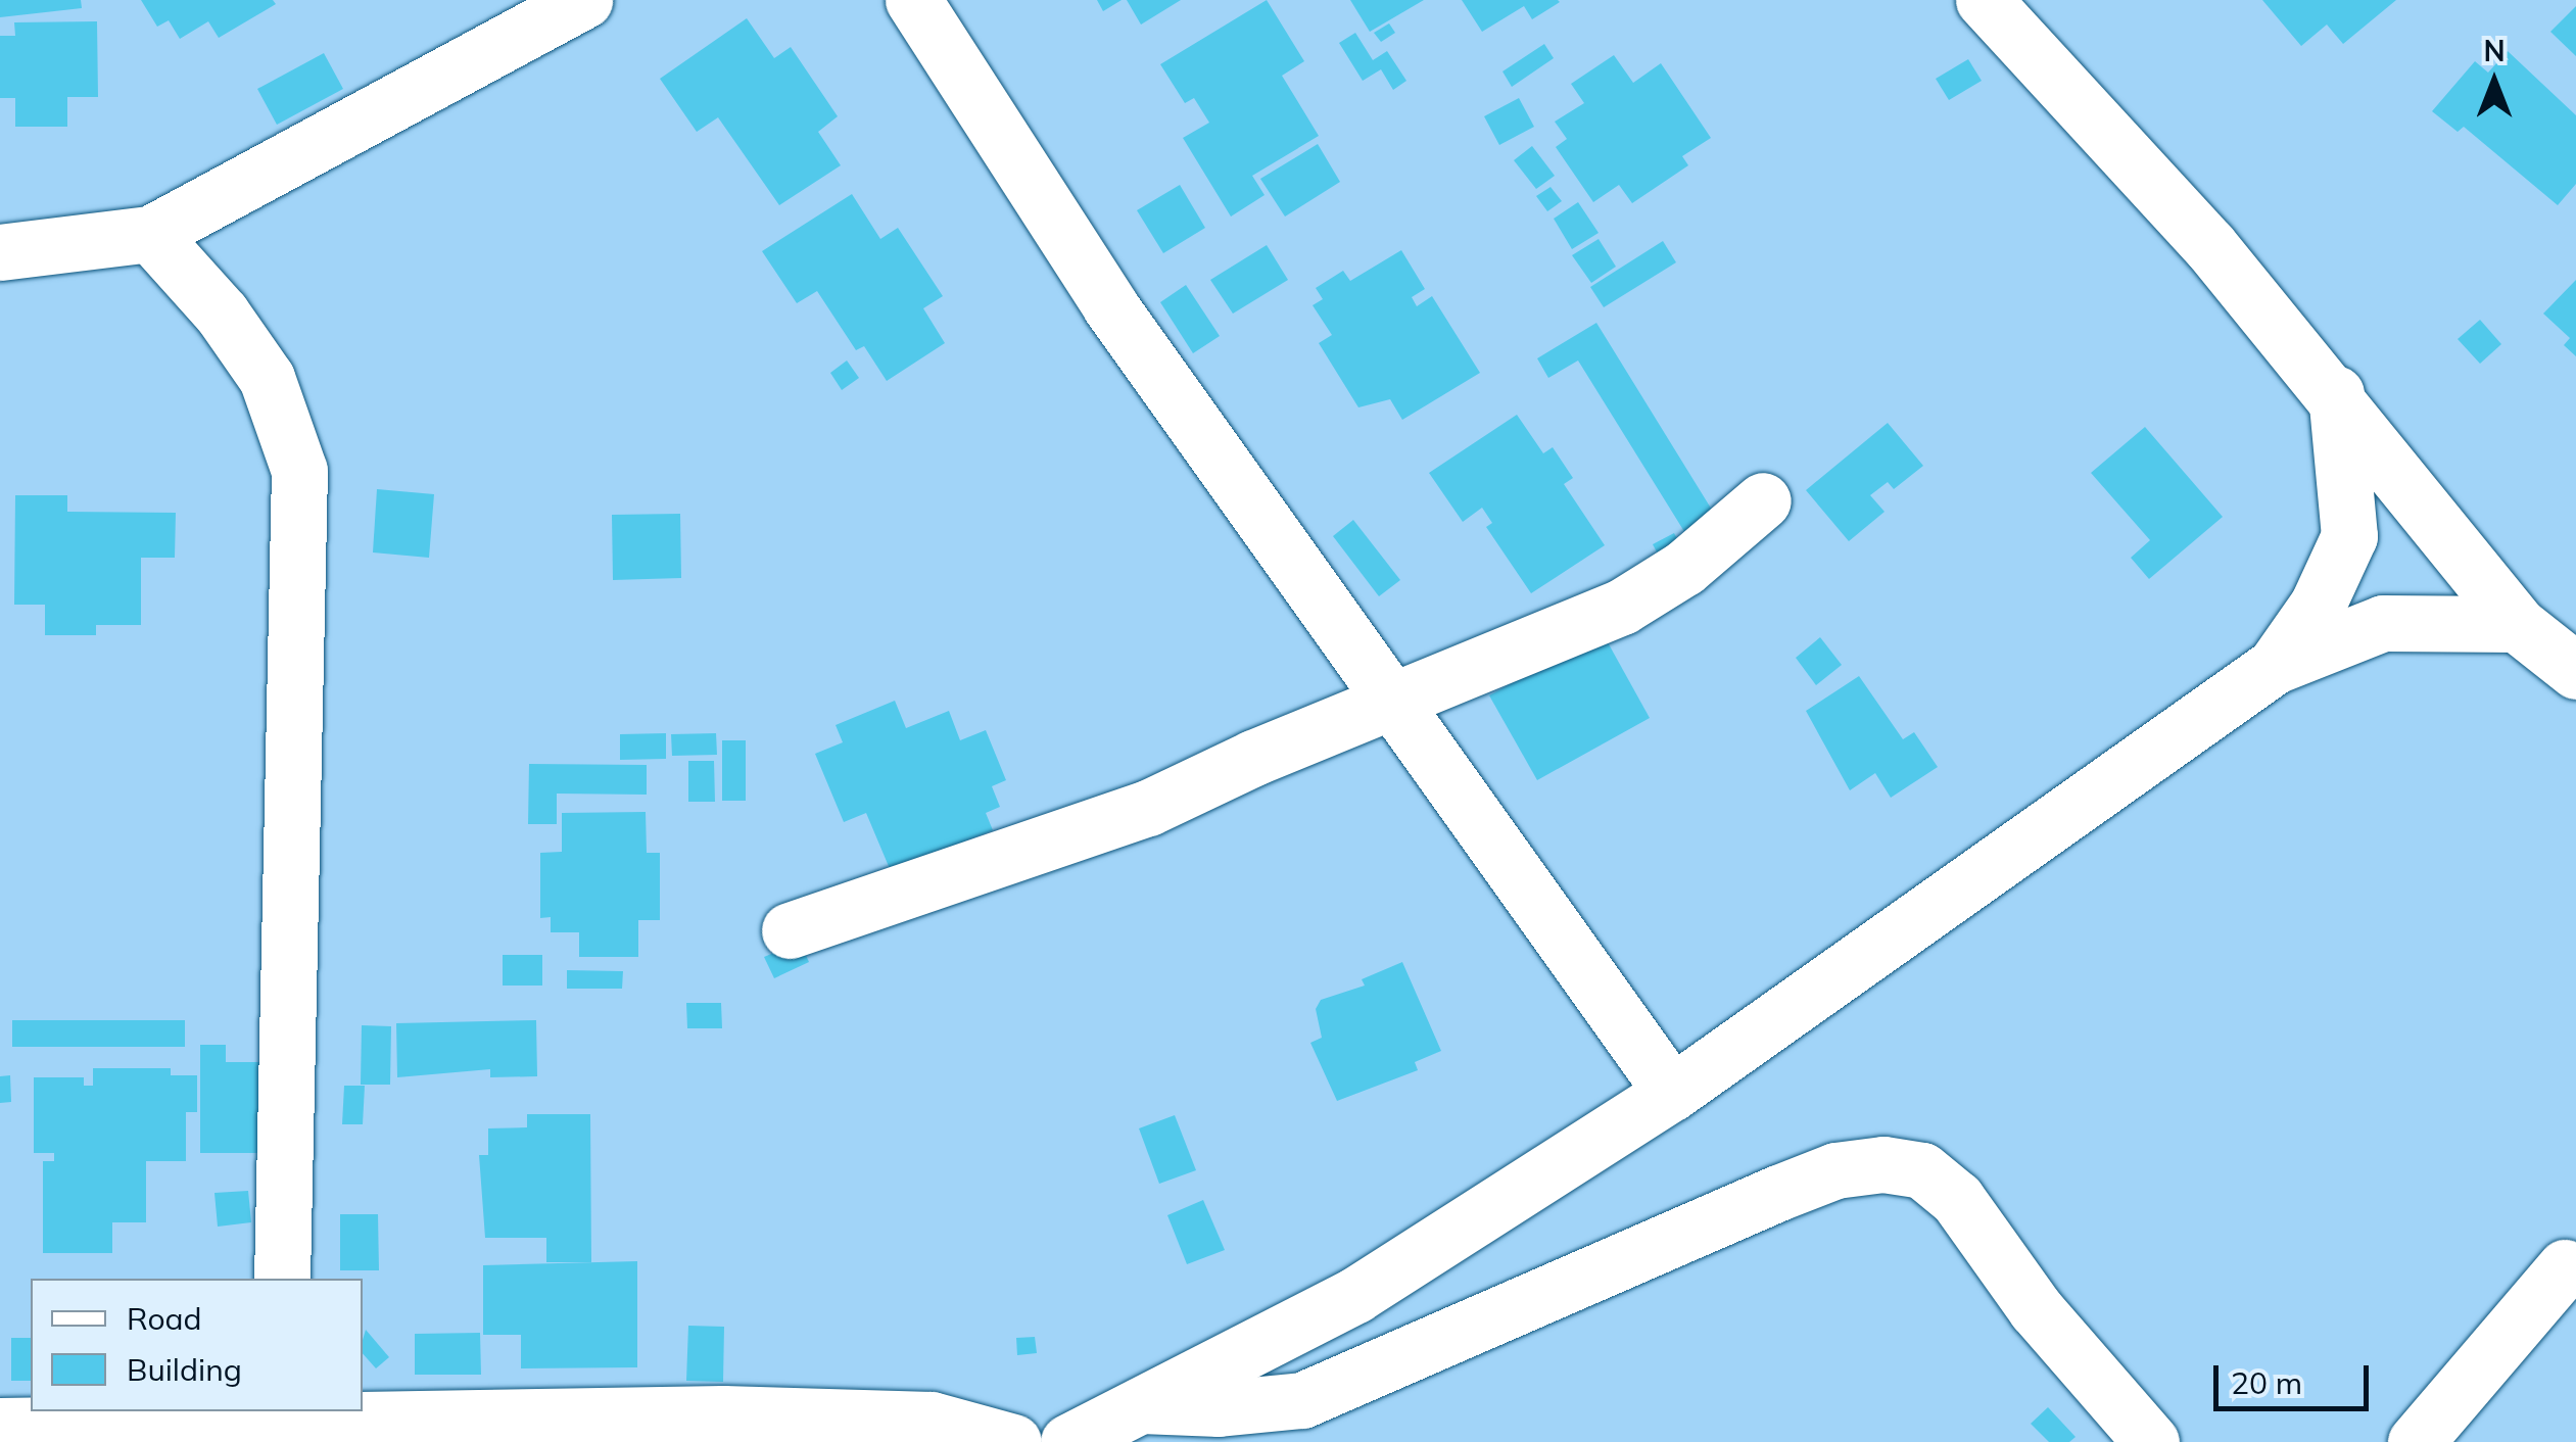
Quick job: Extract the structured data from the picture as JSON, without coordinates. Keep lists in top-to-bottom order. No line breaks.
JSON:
{"legend":["Road","Building"],"scale_bar":"20 m","north":"top"}
